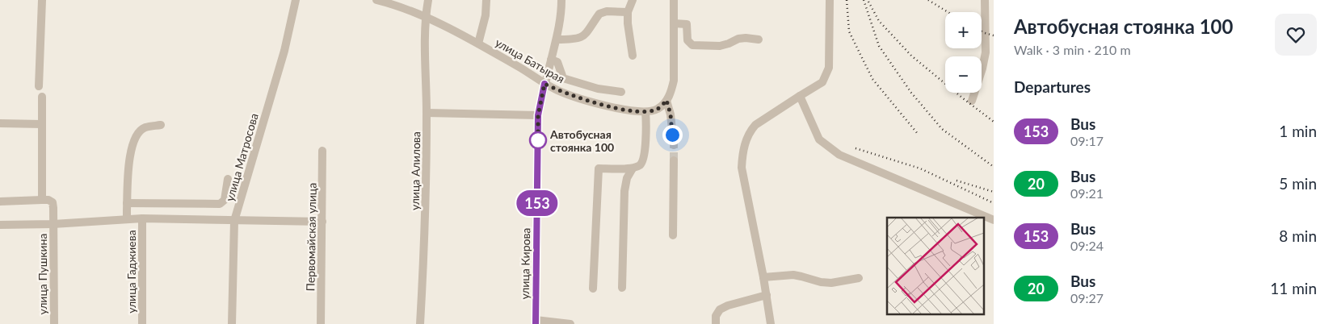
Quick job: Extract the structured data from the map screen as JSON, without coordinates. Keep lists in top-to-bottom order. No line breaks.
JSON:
{"streets":{"street":["улица Батырая","улица Матросова","улица Алилова","Первомайская улица","улица Кирова","улица Гаджиева","улица Пушкина"]},"crossings":[["улица Батырая","улица Алилова"],["улица Батырая","улица Кирова"]],"places":["Автобусная стоянка 100"],"lines":["bus line 153"],"page":{"on_map":"153","heading":[["Автобусная стоянка 100","Walk · 3 min · 210 m"],"Departures"],"map_buttons":["+","−"],"list":[{"mark":"153","name":"Bus","note":"09:17","value":"1 min"},{"mark":"20","name":"Bus","note":"09:21","value":"5 min"},{"mark":"153","name":"Bus","note":"09:24","value":"8 min"},{"mark":"20","name":"Bus","note":"09:27","value":"11 min"}]}}
